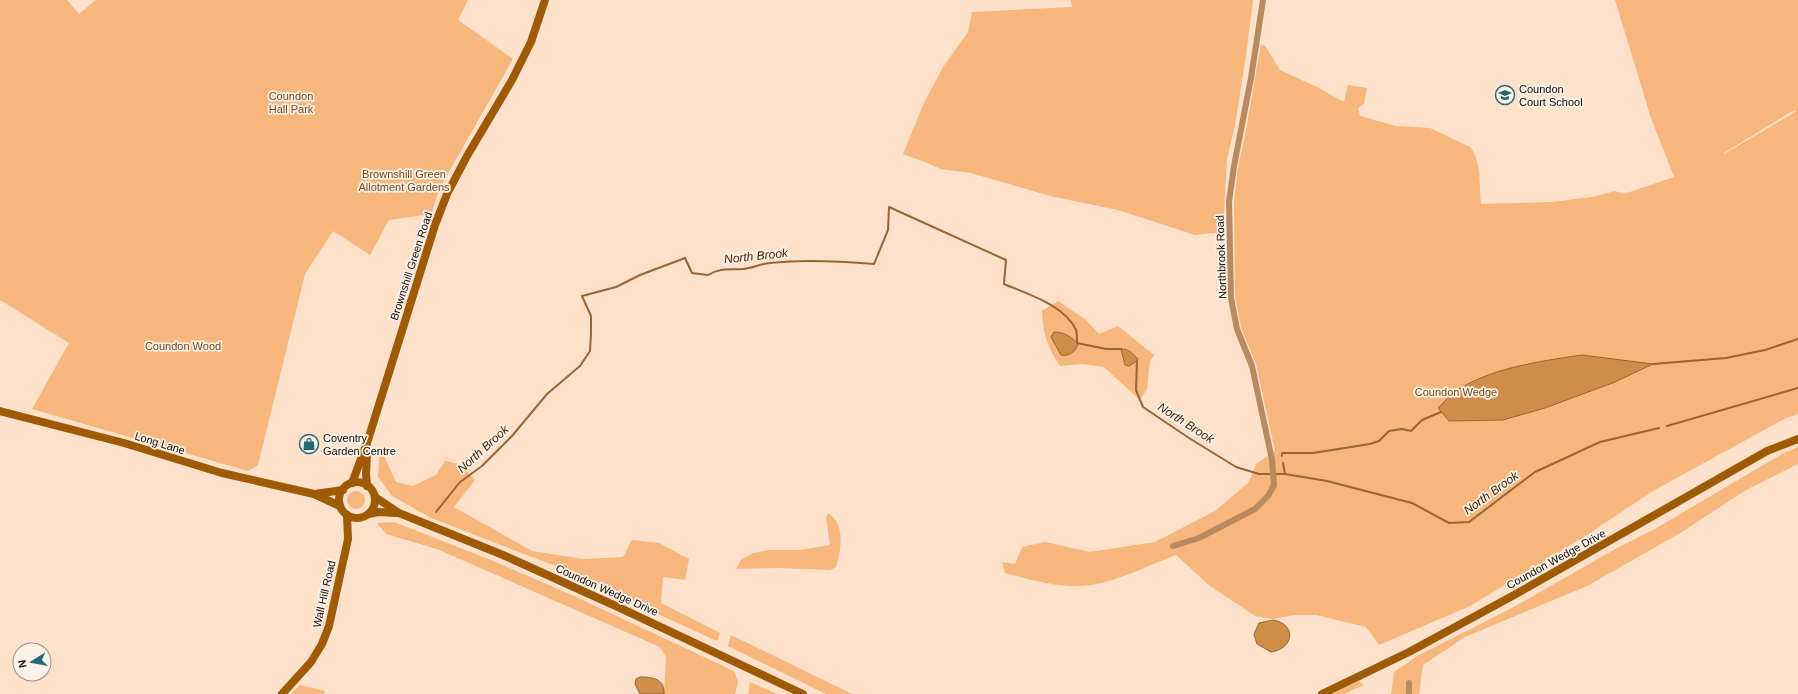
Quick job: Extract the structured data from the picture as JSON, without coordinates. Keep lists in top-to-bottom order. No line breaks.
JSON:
{"streets":{"main road":["Brownshill Green Road","Long Lane","Coundon Wedge Drive","Wall Hill Road"],"street":["Northbrook Road"]},"crossings":[["Brownshill Green Road","Long Lane"],["Brownshill Green Road","Coundon Wedge Drive"],["Brownshill Green Road","Wall Hill Road"],["Long Lane","Coundon Wedge Drive"],["Long Lane","Wall Hill Road"],["Coundon Wedge Drive","Wall Hill Road"]],"water":["North Brook"],"parks":["Coundon Hall Park","Brownshill Green Allotment Gardens","Coundon Wood","Coundon Wedge"],"places":{"school or university":["Coundon Court School"],"shop":["Coventry Garden Centre"]},"north":"left"}
